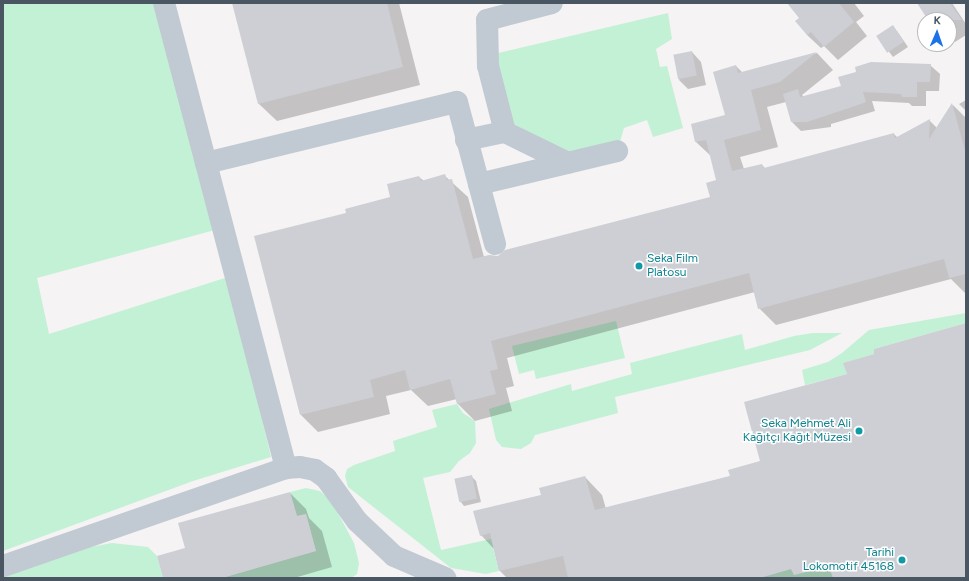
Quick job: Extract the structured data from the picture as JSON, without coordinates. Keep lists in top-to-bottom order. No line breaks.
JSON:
{"places":["Seka Film Platosu","Seka Mehmet Ali Kağıtçı Kağıt Müzesi","Tarihi Lokomotif 45168"],"north":"top"}
